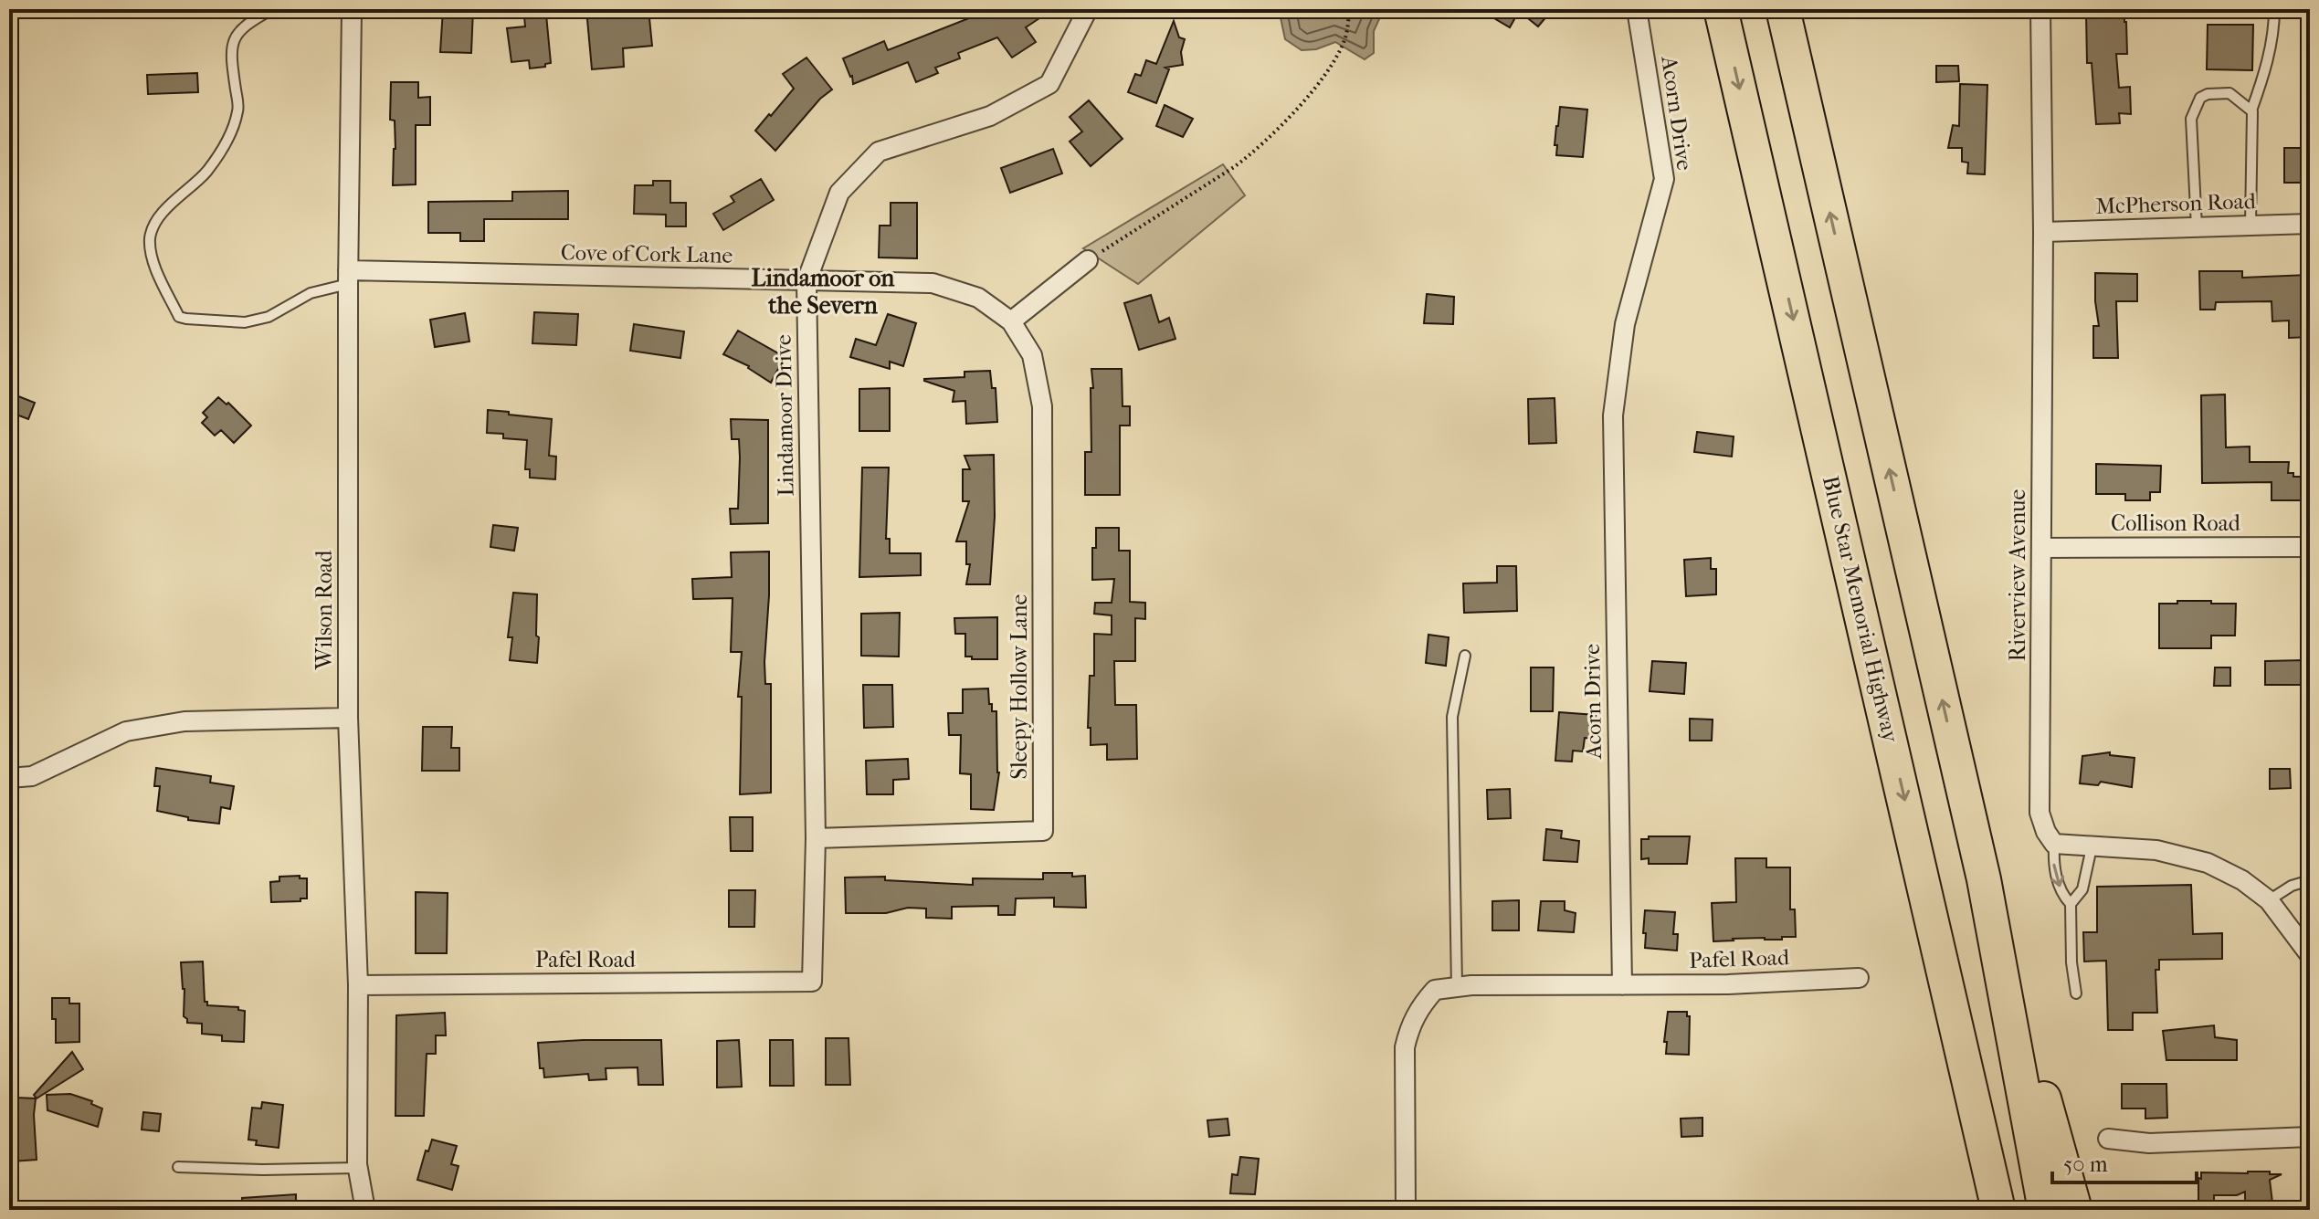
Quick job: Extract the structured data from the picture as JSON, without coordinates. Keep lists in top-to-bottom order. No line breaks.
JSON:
{"streets":{"highway":["Blue Star Memorial Highway"],"street":["Acorn Drive","McPherson Road","Cove of Cork Lane","Lindamoor Drive","Collison Road","Riverview Avenue","Wilson Road","Sleepy Hollow Lane","Pafel Road"]},"crossings":[["Acorn Drive","Pafel Road"],["McPherson Road","Riverview Avenue"],["Cove of Cork Lane","Lindamoor Drive"],["Cove of Cork Lane","Wilson Road"],["Cove of Cork Lane","Sleepy Hollow Lane"],["Lindamoor Drive","Sleepy Hollow Lane"],["Lindamoor Drive","Pafel Road"],["Collison Road","Riverview Avenue"],["Wilson Road","Pafel Road"]],"districts":["Lindamoor on the Severn"],"scale_bar":"50 m"}
